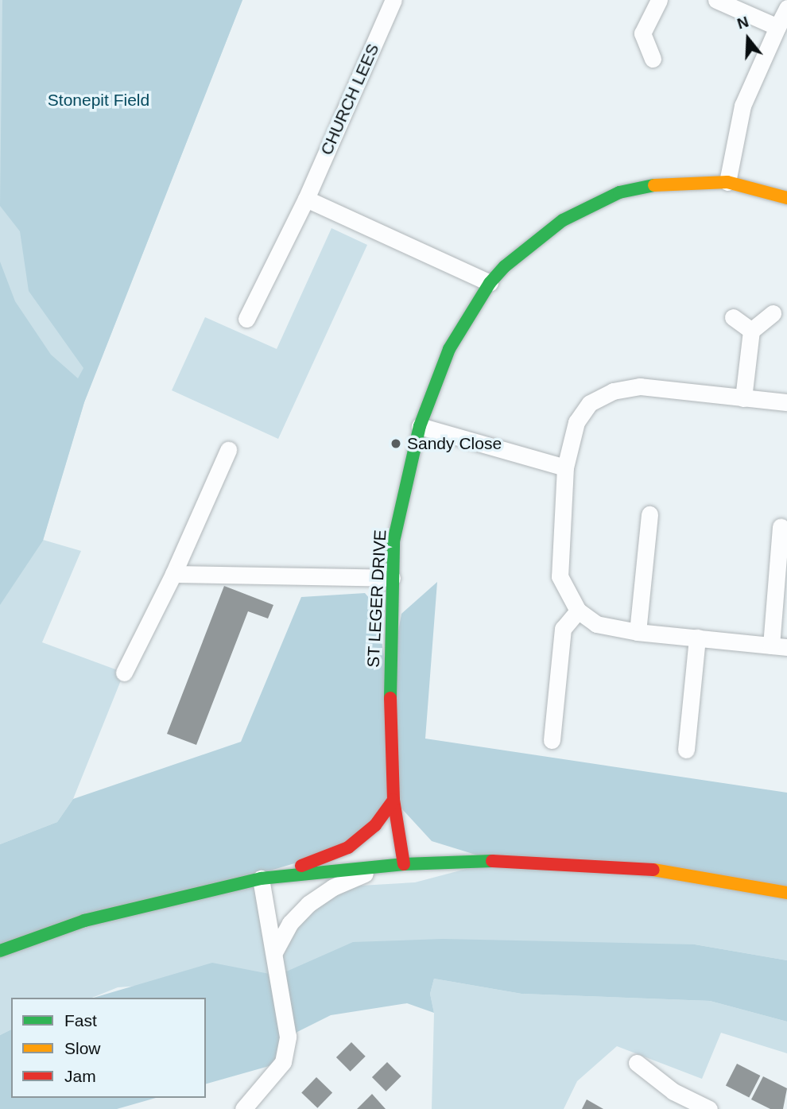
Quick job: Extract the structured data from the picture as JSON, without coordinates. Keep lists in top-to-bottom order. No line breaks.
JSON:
{"streets":{"street":["CHURCH LEES","ST LEGER DRIVE"]},"parks":["Stonepit Field"],"places":["Sandy Close"],"legend":["Fast","Slow","Jam"],"north":"top"}
